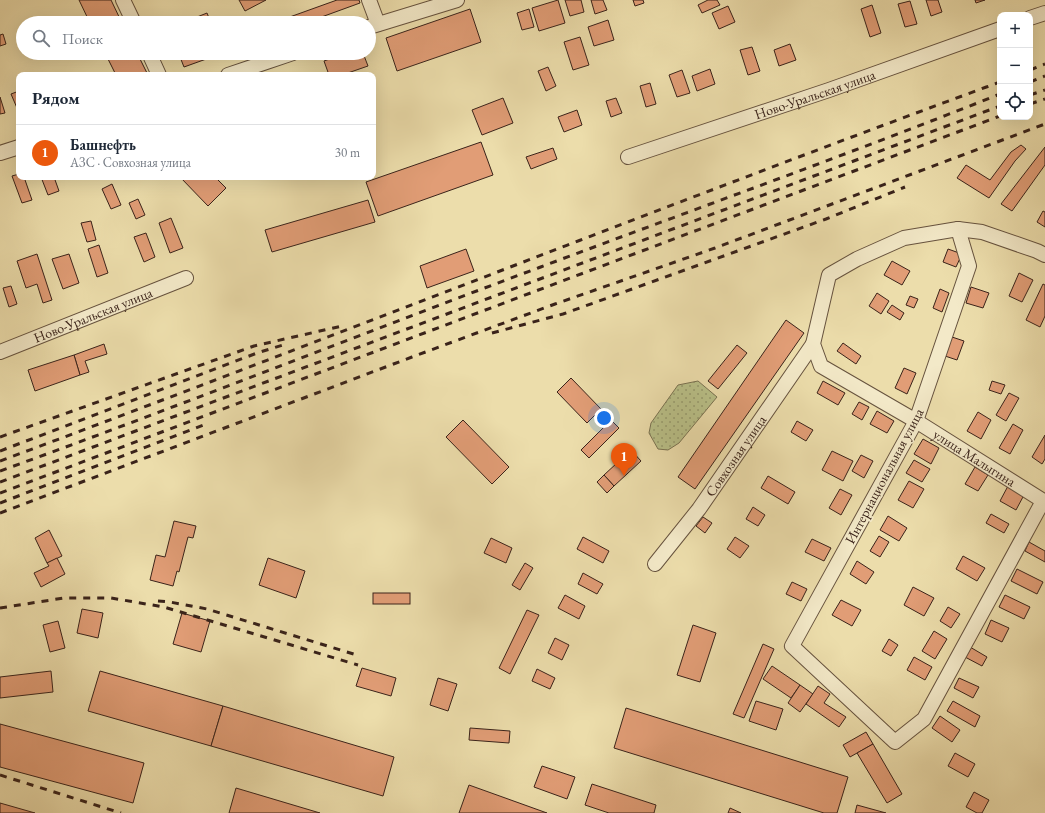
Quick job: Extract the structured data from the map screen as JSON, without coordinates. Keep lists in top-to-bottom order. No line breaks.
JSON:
{"streets":{"street":["Ново-Уральская улица","Совхозная улица","улица Малыгина","Интернациональная улица"]},"crossings":[["Совхозная улица","улица Малыгина"],["улица Малыгина","Интернациональная улица"]],"page":{"map_buttons":["+","−"],"search":"Поиск","heading":"Рядом","list":[{"mark":"1","name":"Башнефть","note":"АЗС · Совхозная улица","value":"30 m"}],"pins":"1"}}
